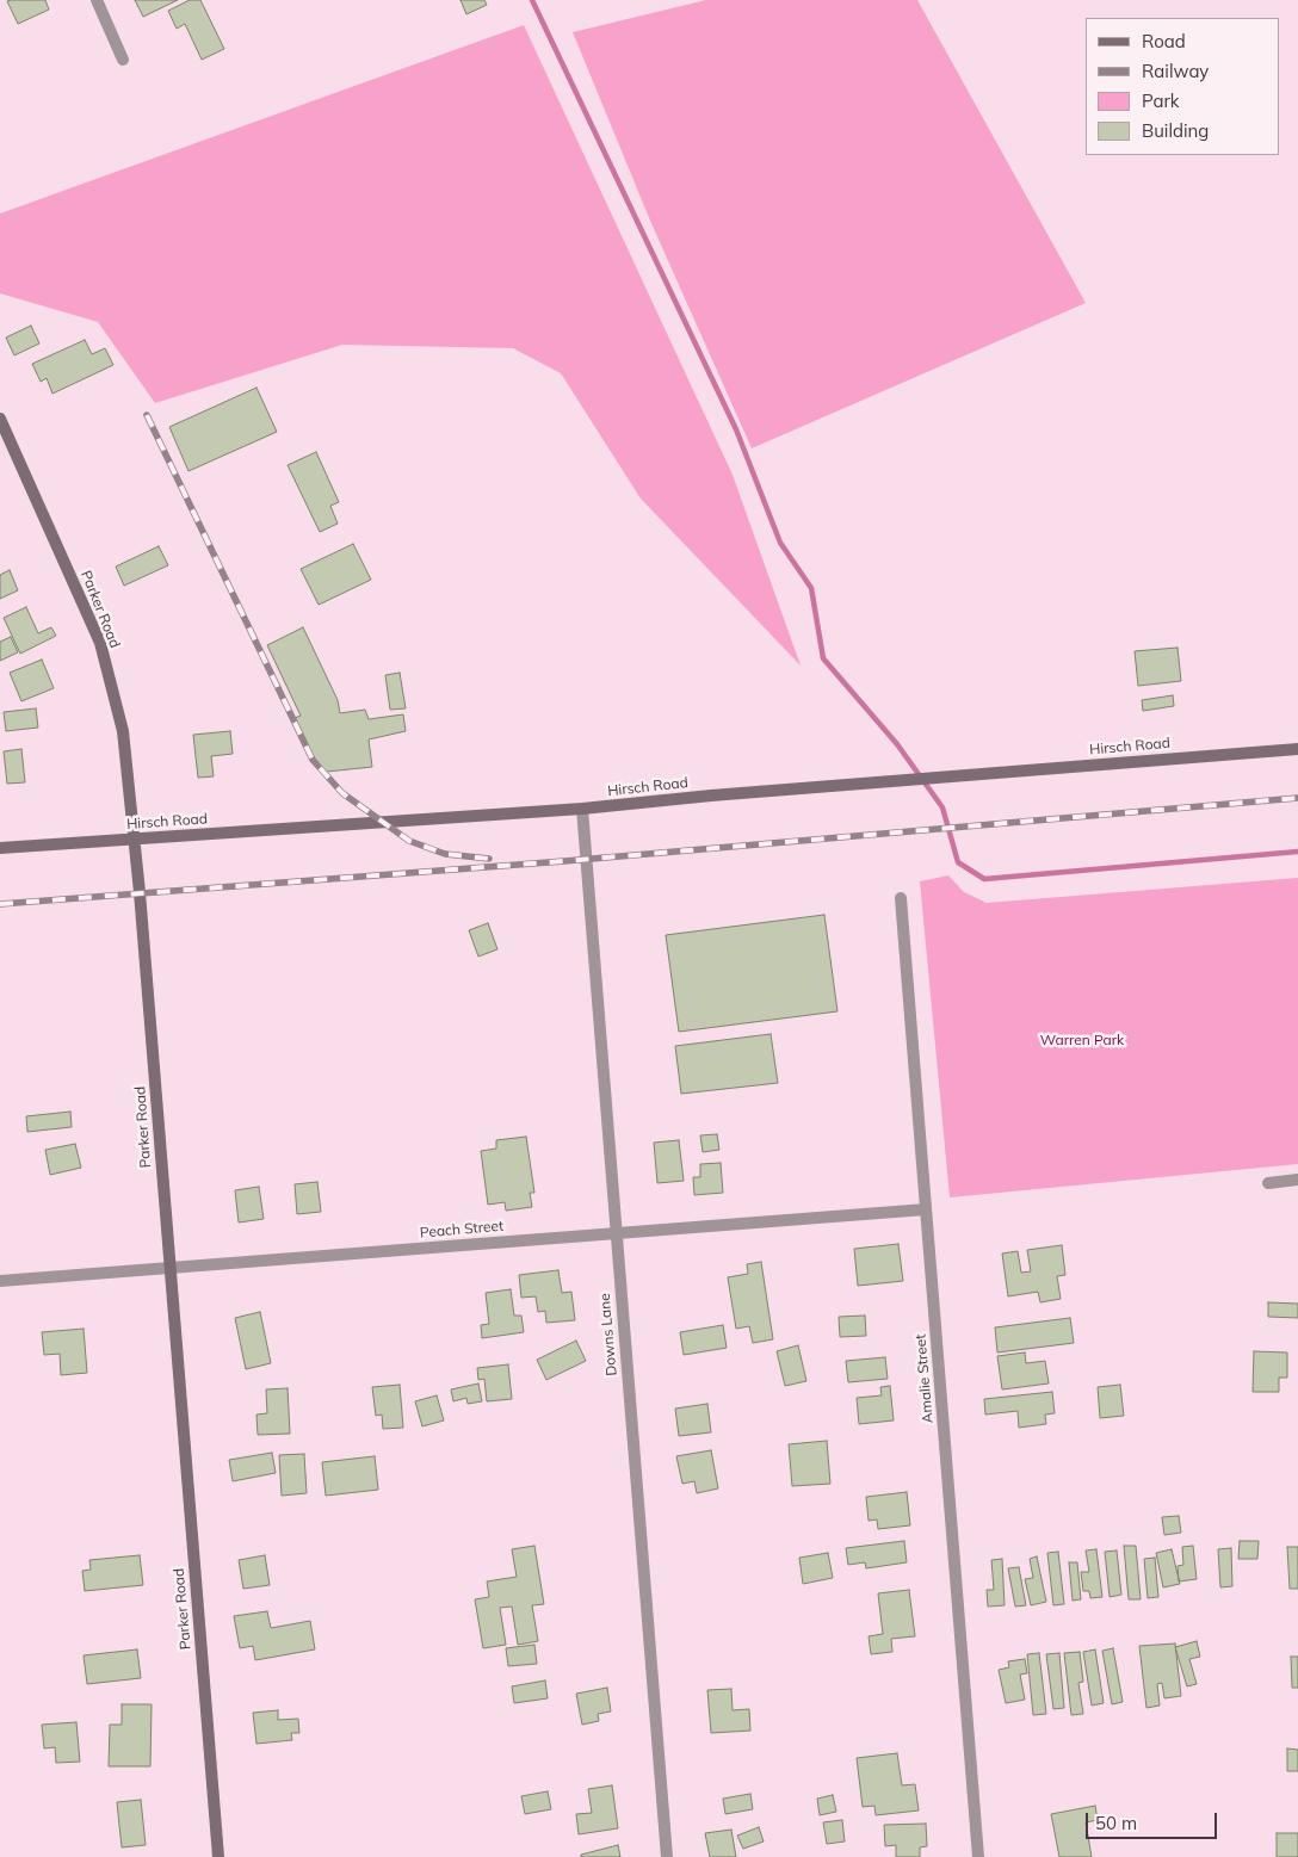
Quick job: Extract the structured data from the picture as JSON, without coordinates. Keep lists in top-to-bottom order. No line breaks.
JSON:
{"streets":{"main road":["Parker Road","Hirsch Road"],"street":["Peach Street","Downs Lane","Amalie Street"]},"crossings":[["Parker Road","Hirsch Road"],["Parker Road","Peach Street"],["Hirsch Road","Downs Lane"],["Peach Street","Downs Lane"],["Peach Street","Amalie Street"]],"parks":["Warren Park"],"legend":["Road","Railway","Park","Building"],"scale_bar":"50 m"}
